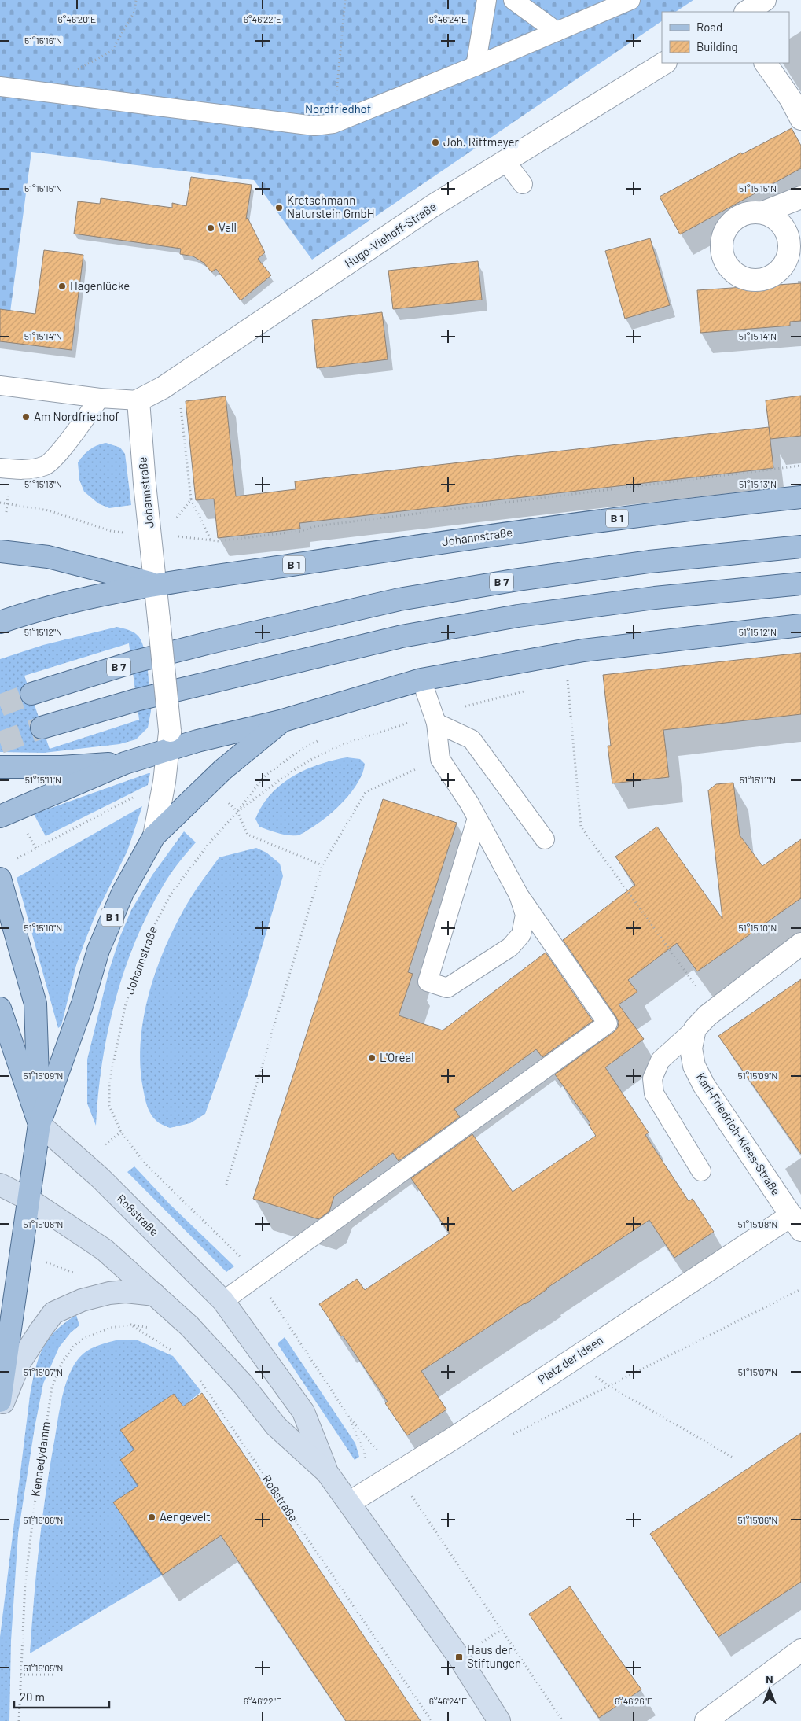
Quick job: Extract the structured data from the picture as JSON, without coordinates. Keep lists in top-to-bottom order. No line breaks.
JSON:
{"streets":{"main road":["Johannstraße","B 1","B 7"],"street":["Hugo-Viehoff-Straße","Karl-Friedrich-Klees-Straße","Roßstraße","Platz der Ideen"],"path":["Kennedydamm"]},"crossings":[["Hugo-Viehoff-Straße","Johannstraße"],["Johannstraße","B 1"],["Johannstraße","Roßstraße"],["B 1","Roßstraße"],["Karl-Friedrich-Klees-Straße","Platz der Ideen"],["Roßstraße","Platz der Ideen"]],"parks":["Nordfriedhof"],"places":{"other":["Joh. Rittmeyer","Kretschmann Naturstein GmbH","Vell","Hagenlücke","Am Nordfriedhof","L'Oréal","Aengevelt"],"transit":["Haus der Stiftungen"]},"legend":["Road","Building"],"scale_bar":"20 m","north":"top","coordinates":["6°46'20\"E","6°46'22\"E","6°46'24\"E","51°15'16\"N","51°15'15\"N","51°15'14\"N","51°15'13\"N","51°15'12\"N","51°15'11\"N","51°15'10\"N","51°15'09\"N","51°15'08\"N","51°15'07\"N","51°15'06\"N","51°15'05\"N","6°46'26\"E"]}
